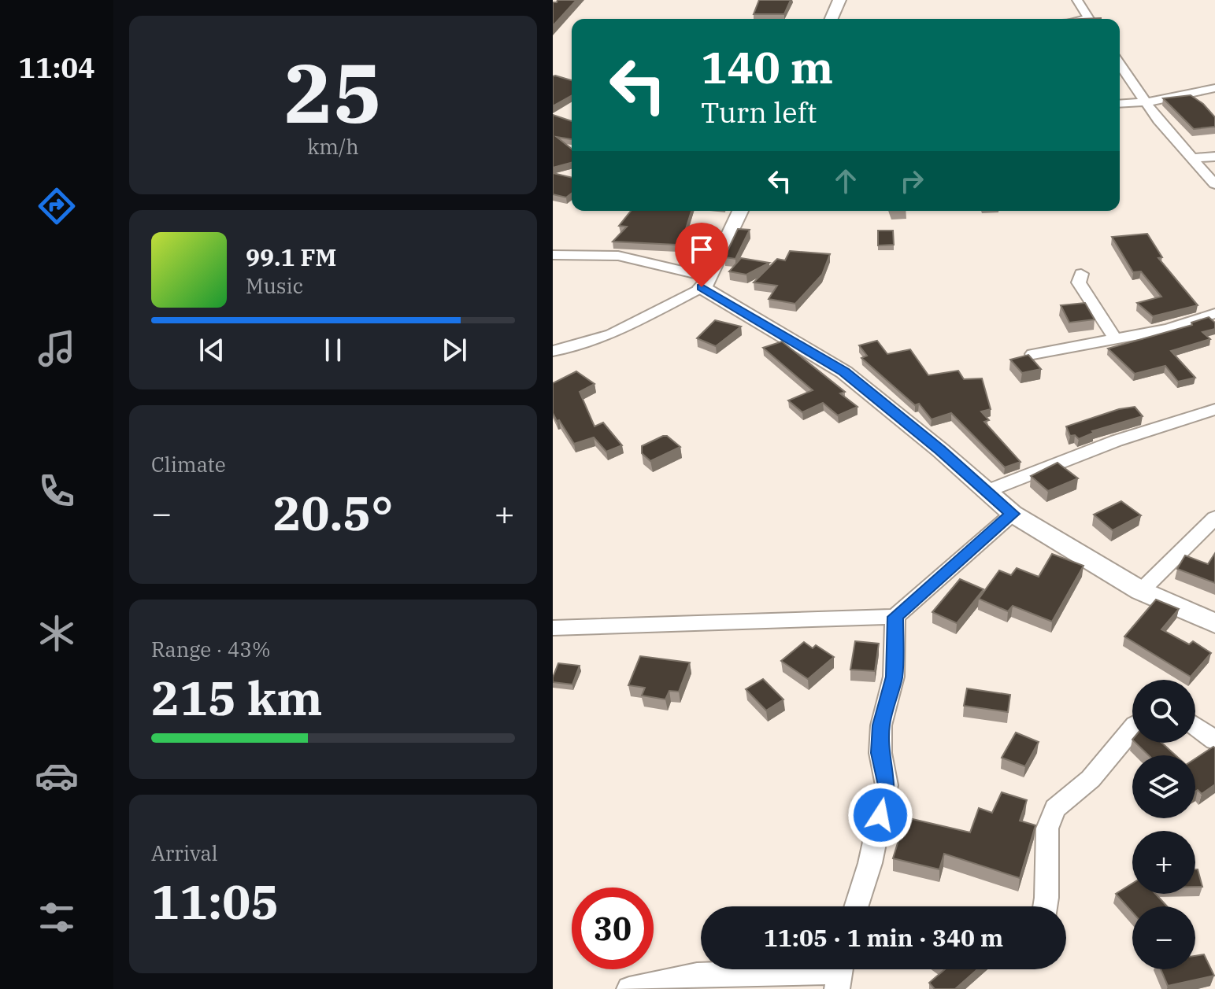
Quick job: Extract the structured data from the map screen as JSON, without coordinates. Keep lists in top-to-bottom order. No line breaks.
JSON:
{"page":{"tabs":"11:04","tile":[["25","km/h"],"Climate",["Range · 43%","215 km"],["Arrival","11:05"]],"turn":["140 m","Turn left"],"song":["99.1 FM","Music"],"heat":["−","20.5°","+"],"map_buttons":["+","−"],"limit":"30","trip":"11:05 · 1 min · 340 m"}}
